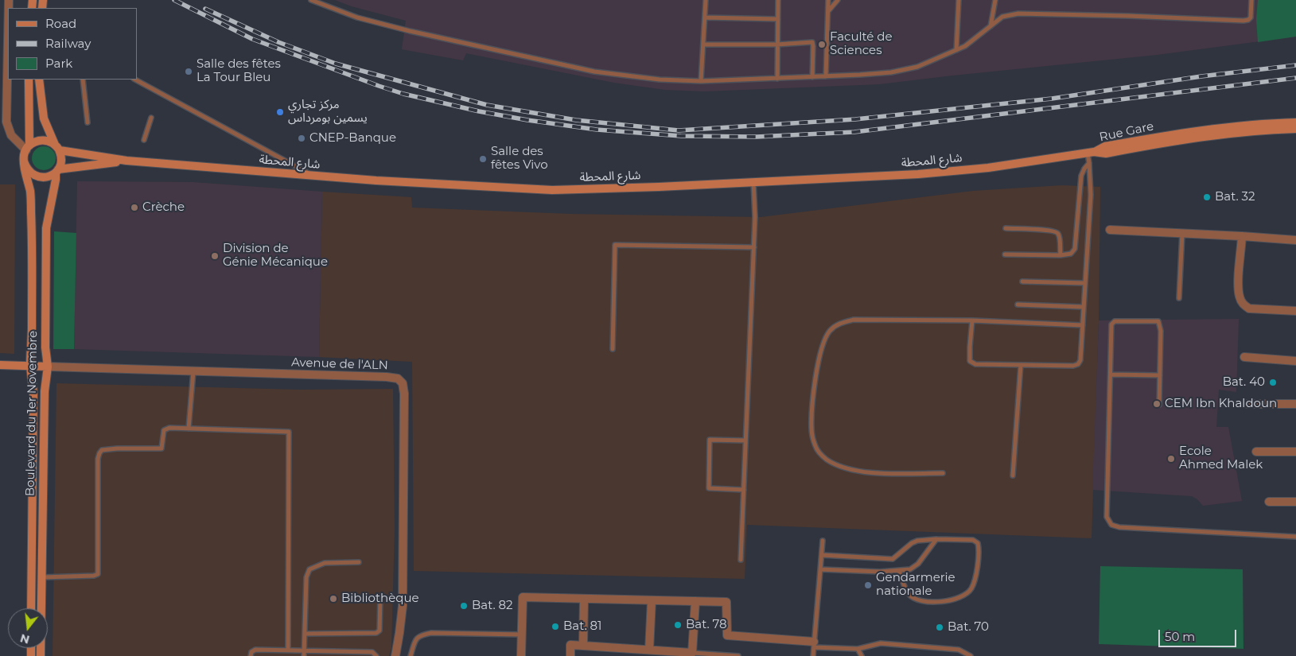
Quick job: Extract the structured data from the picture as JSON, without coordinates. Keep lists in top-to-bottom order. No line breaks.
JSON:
{"streets":{"main road":["Rue Gare","شارع المحطة","Boulevard du 1er Novembre"],"street":["Avenue de l'ALN"]},"crossings":[["Rue Gare","شارع المحطة"],["Avenue de l'ALN","Boulevard du 1er Novembre"]],"places":["Faculté de Sciences","Salle des fêtes La Tour Bleu","مركز تجاري يسمين بومرداس","CNEP-Banque","Salle des fêtes Vivo","Bat. 32","Crèche","Division de Génie Mécanique","Bat. 40","CEM Ibn Khaldoun","Ecole Ahmed Malek","Gendarmerie nationale","Bibliothèque","Bat. 82","Bat. 78","Bat. 81","Bat. 70"],"legend":["Road","Railway","Park"],"scale_bar":"50 m","north":"bottom"}
